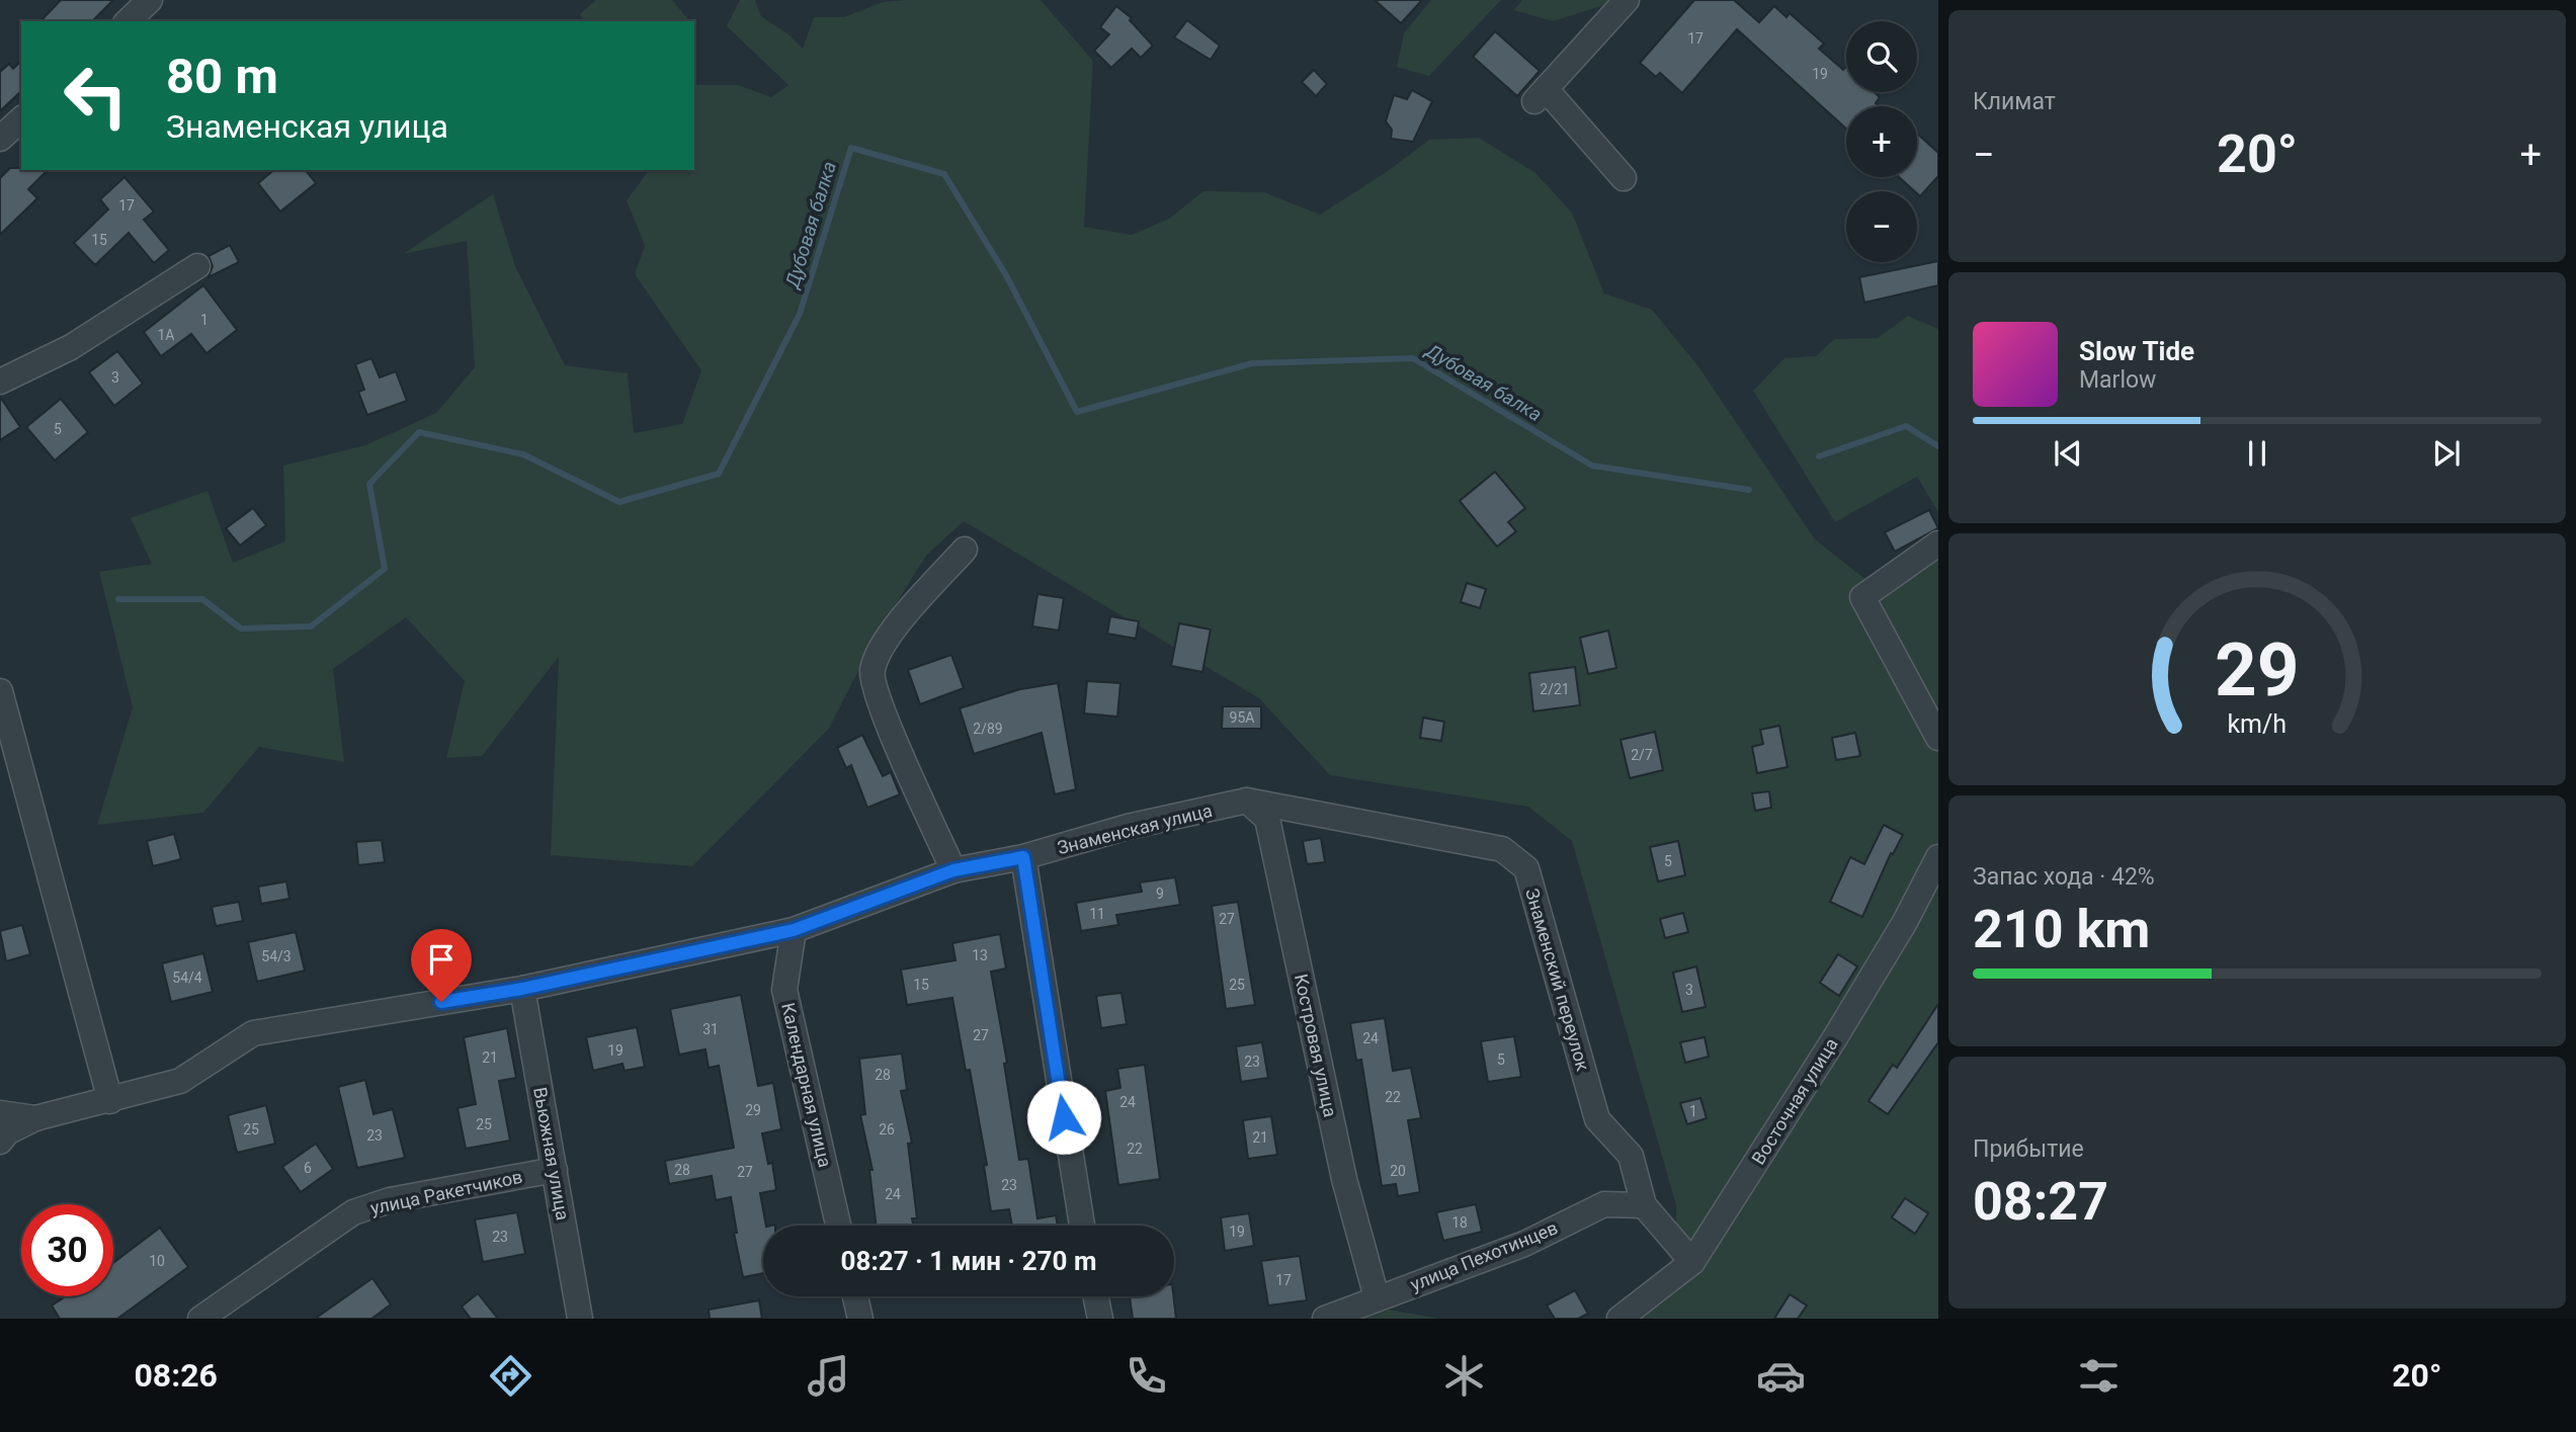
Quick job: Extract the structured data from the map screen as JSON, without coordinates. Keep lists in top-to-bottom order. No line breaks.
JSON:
{"streets":{"street":["Знаменская улица","Знаменский переулок","Костровая улица","Календарная улица","Восточная улица","Вьюжная улица","улица Ракетчиков","улица Пехотинцев"]},"crossings":[["Знаменская улица","Знаменский переулок"],["Знаменская улица","Костровая улица"],["Знаменская улица","Календарная улица"],["Знаменская улица","Вьюжная улица"],["Знаменский переулок","Костровая улица"],["Знаменский переулок","Восточная улица"],["Знаменский переулок","улица Пехотинцев"],["Костровая улица","улица Пехотинцев"],["Вьюжная улица","улица Ракетчиков"]],"water":["Дубовая балка"],"house_numbers":["17","19","17","15","1","1А","3","5","2/21","95А","2/89","2/7","5","9","11","27","13","54/3","54/4","15","25","3","31","27","24","19","21","5","23","28","22","24","29","1","25","25","26","23","21","22","6","28","20","27","23","24","18","19","23","10","17"],"page":{"tile":["Климат",["Запас хода · 42%","210 km"],["Прибытие","08:27"]],"map_buttons":["+","−"],"turn":["80 m","Знаменская улица"],"heat":["−","20°","+"],"song":["Slow Tide","Marlow"],"limit":"30","trip":"08:27 · 1 мин · 270 m","tabs":["08:26","20°"],"gauge":["29","km/h"]}}
